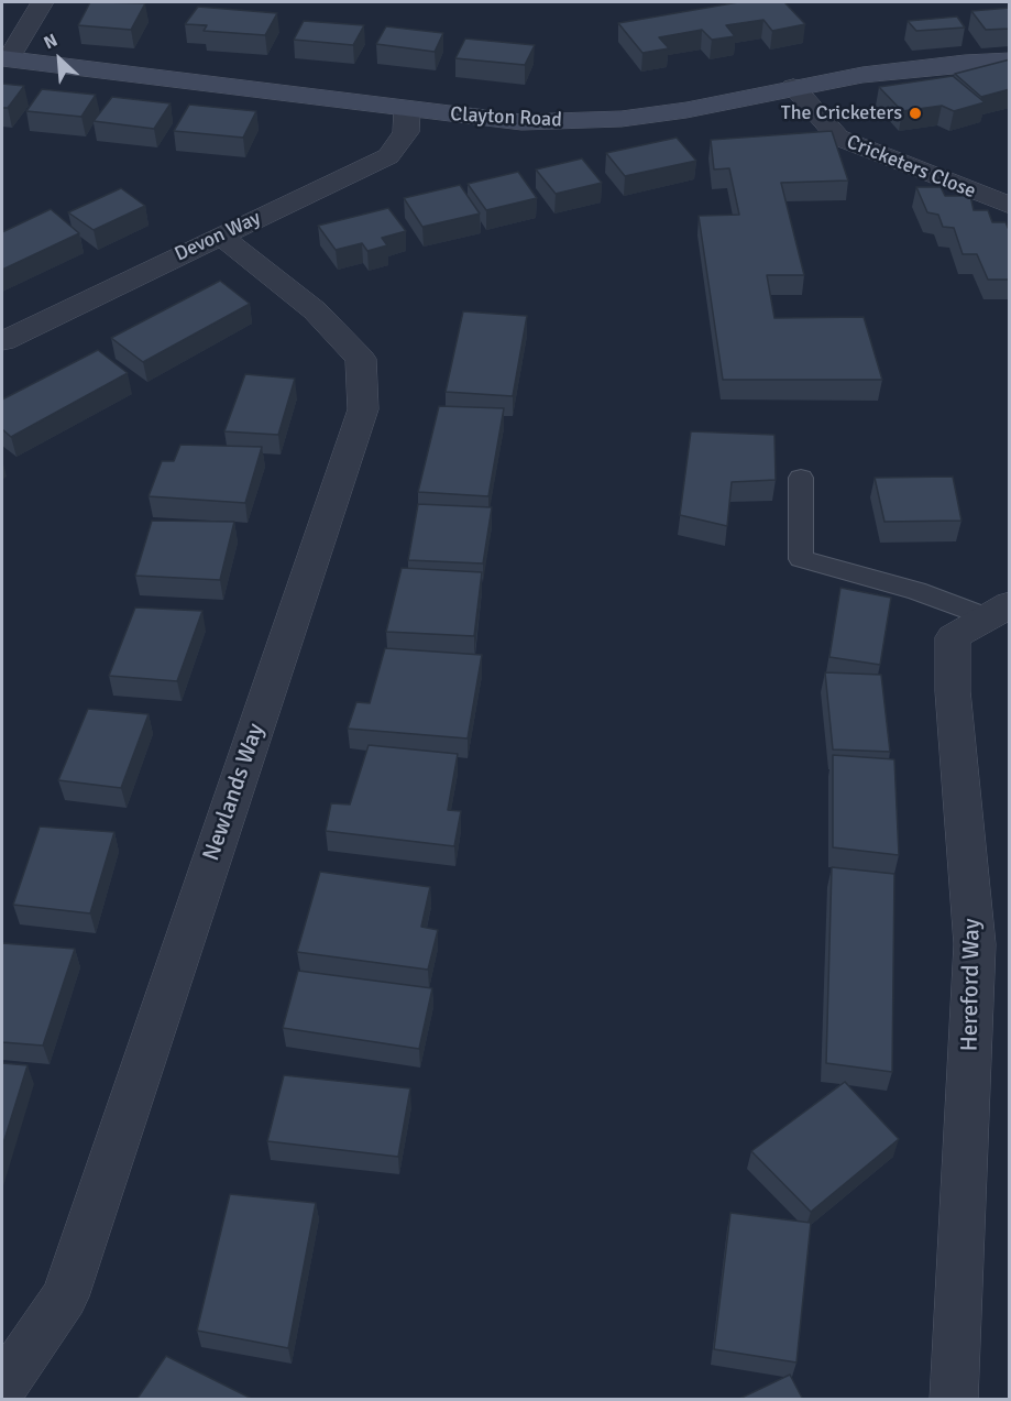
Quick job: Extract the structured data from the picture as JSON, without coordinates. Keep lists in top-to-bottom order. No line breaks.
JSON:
{"streets":{"street":["Clayton Road","Cricketers Close","Devon Way","Newlands Way","Hereford Way"]},"crossings":[["Clayton Road","Cricketers Close"],["Clayton Road","Devon Way"],["Devon Way","Newlands Way"]],"places":["The Cricketers"],"north":"top left"}
